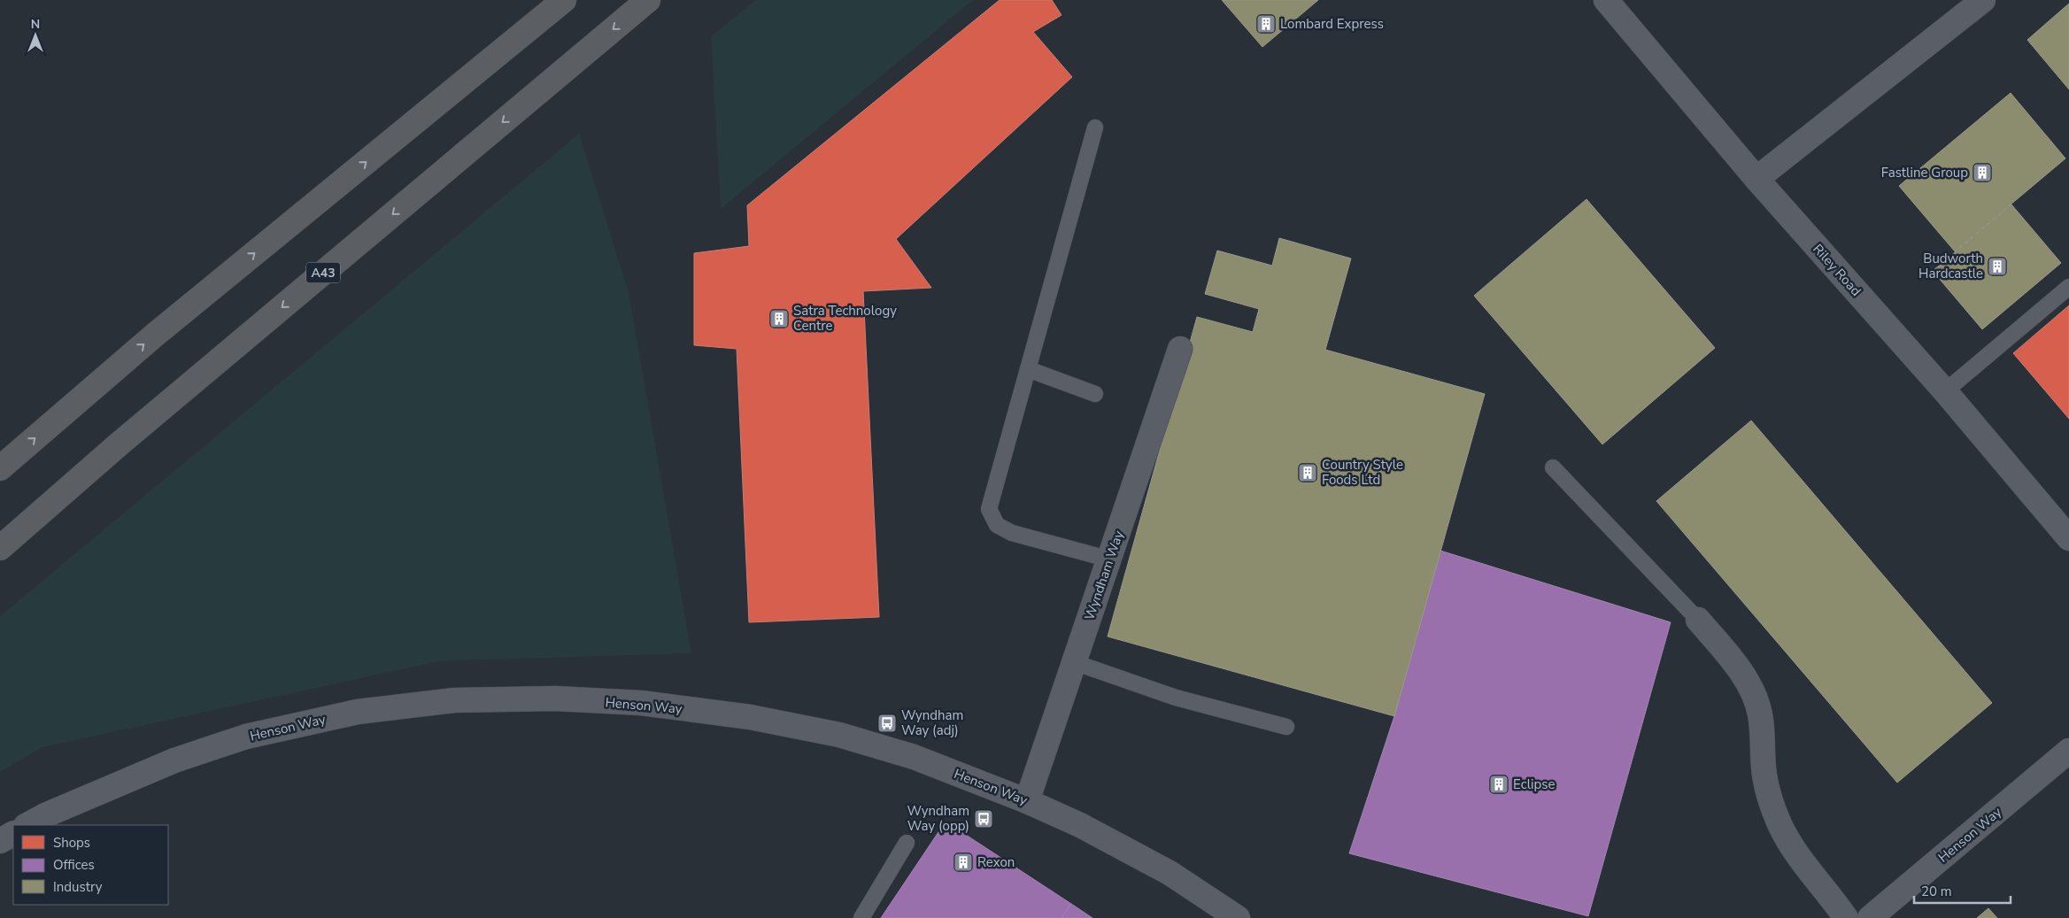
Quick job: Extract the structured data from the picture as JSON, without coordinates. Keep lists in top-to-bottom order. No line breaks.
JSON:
{"streets":{"highway":["A43"],"street":["Riley Road","Wyndham Way","Henson Way"]},"crossings":[["Wyndham Way","Henson Way"]],"places":{"building":["Lombard Express","Fastline Group","Budworth Hardcastle","Satra Technology Centre","Country Style Foods Ltd","Eclipse","Rexon"],"bus stop":["Wyndham Way (adj)","Wyndham Way (opp)"]},"legend":["Shops","Offices","Industry"],"scale_bar":"20 m","north":"top"}
